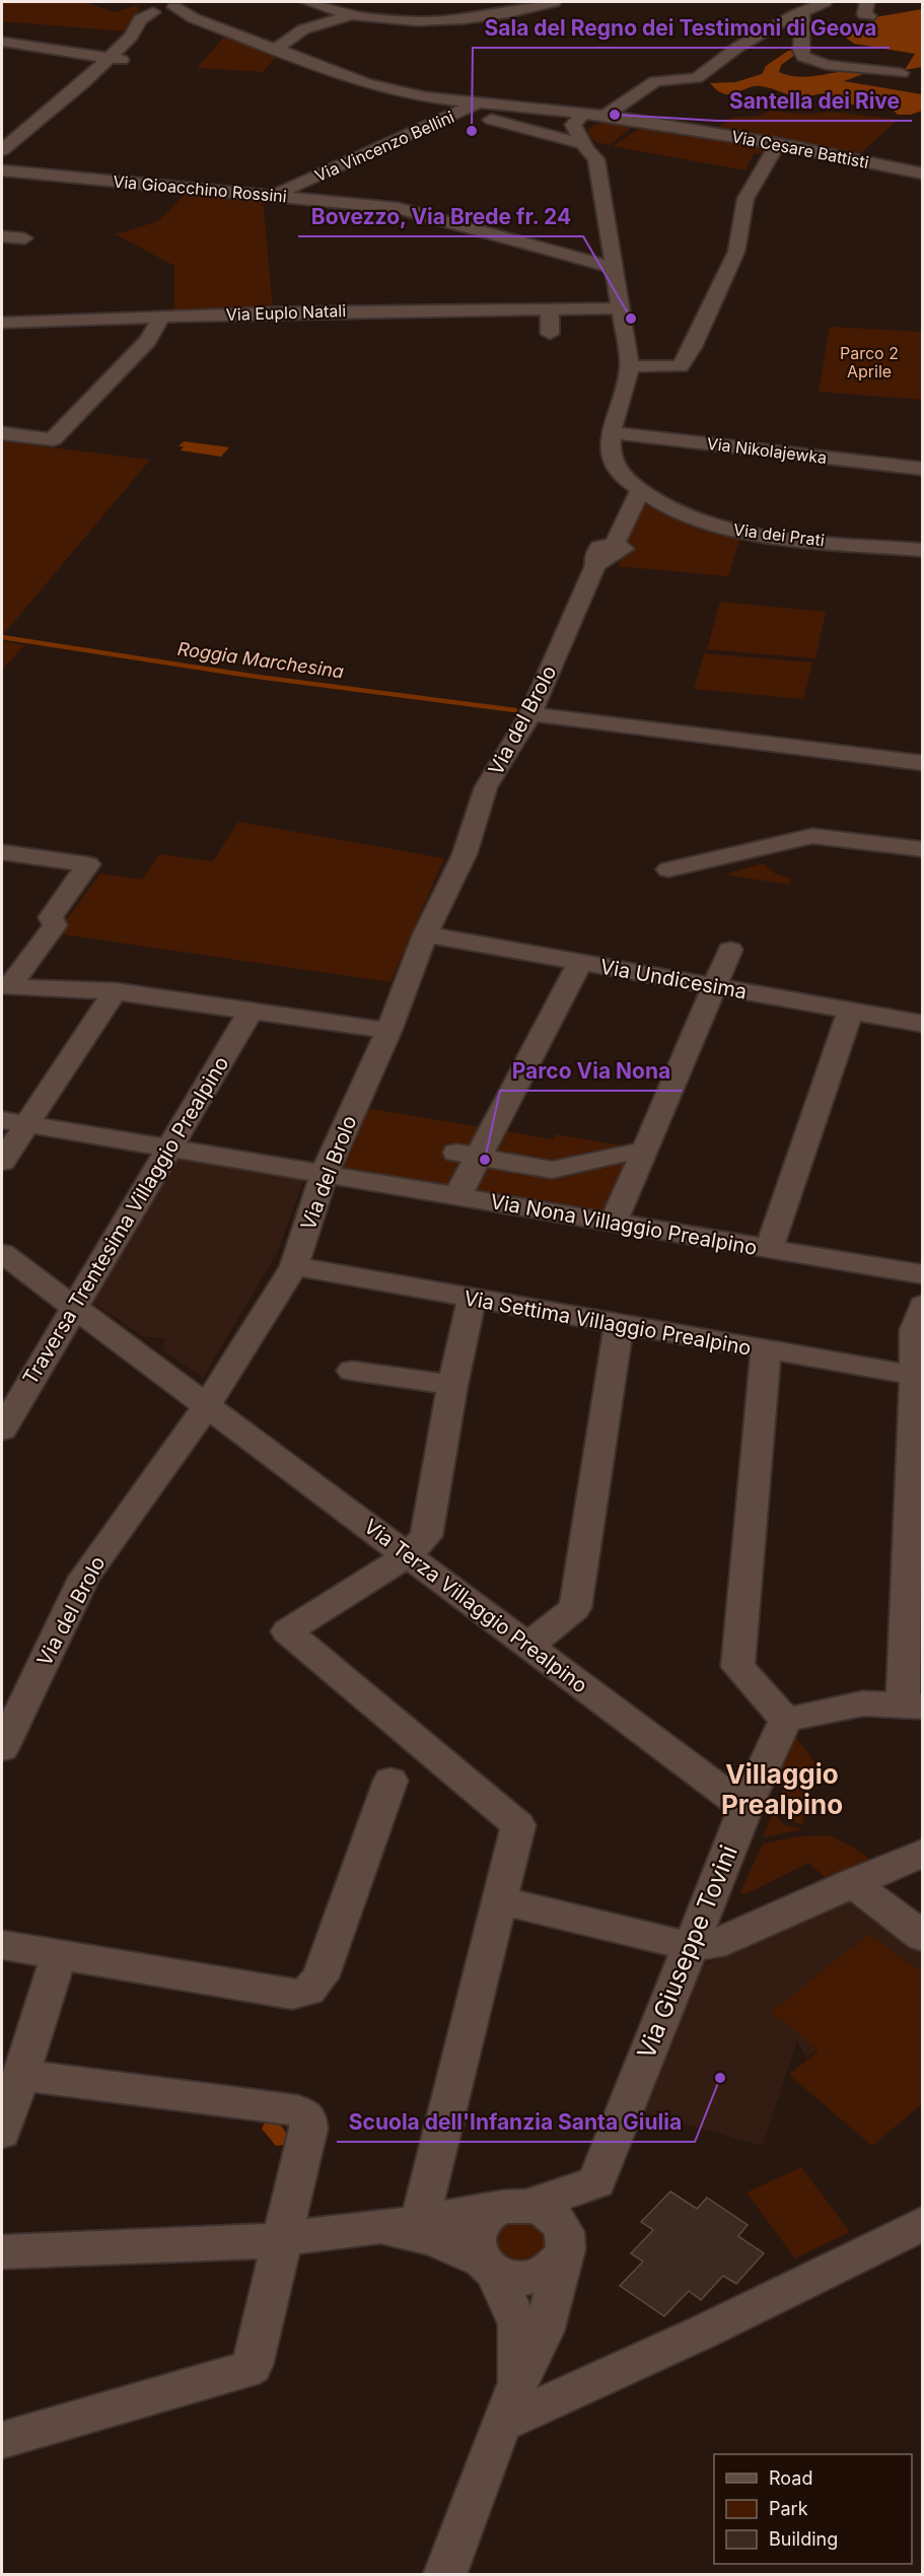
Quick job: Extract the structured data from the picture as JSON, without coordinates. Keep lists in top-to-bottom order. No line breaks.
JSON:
{"streets":{"street":["Via Vincenzo Bellini","Via Cesare Battisti","Via Gioacchino Rossini","Via Euplo Natali","Via Nikolajewka","Via dei Prati","Via del Brolo","Via Undicesima","Traversa Trentesima Villaggio Prealpino","Via Nona Villaggio Prealpino","Via Settima Villaggio Prealpino","Via Terza Villaggio Prealpino","Via Giuseppe Tovini"]},"crossings":[["Via Vincenzo Bellini","Via Cesare Battisti"],["Via Vincenzo Bellini","Via Gioacchino Rossini"],["Via Nikolajewka","Via dei Prati"],["Via dei Prati","Via del Brolo"],["Via del Brolo","Via Undicesima"],["Via del Brolo","Via Nona Villaggio Prealpino"],["Via del Brolo","Via Settima Villaggio Prealpino"],["Via del Brolo","Via Terza Villaggio Prealpino"],["Traversa Trentesima Villaggio Prealpino","Via Nona Villaggio Prealpino"],["Traversa Trentesima Villaggio Prealpino","Via Terza Villaggio Prealpino"],["Via Terza Villaggio Prealpino","Via Giuseppe Tovini"]],"districts":["Villaggio Prealpino"],"water":["Roggia Marchesina"],"parks":["Parco 2 Aprile"],"places":["Santella dei Rive","Sala del Regno dei Testimoni di Geova","Bovezzo, Via Brede fr. 24","Parco Via Nona","Scuola dell'Infanzia Santa Giulia"],"legend":["Road","Park","Building"]}
